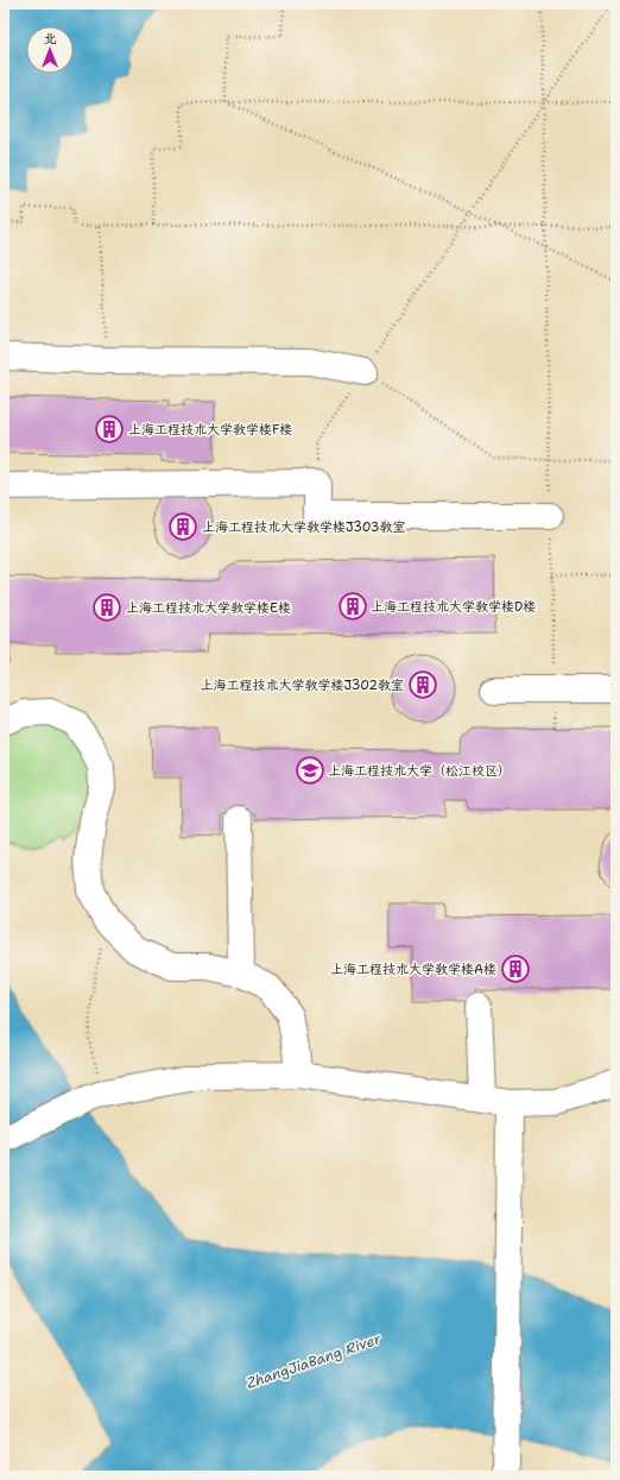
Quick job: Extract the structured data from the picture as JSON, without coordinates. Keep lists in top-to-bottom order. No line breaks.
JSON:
{"water":["ZhangJiaBang River"],"places":{"building":["上海工程技术大学教学楼F楼","上海工程技术大学教学楼J303教室","上海工程技术大学教学楼D楼","上海工程技术大学教学楼E楼","上海工程技术大学教学楼J302教室","上海工程技术大学教学楼A楼"],"school or university":["上海工程技术大学（松江校区）"]},"north":"top"}
